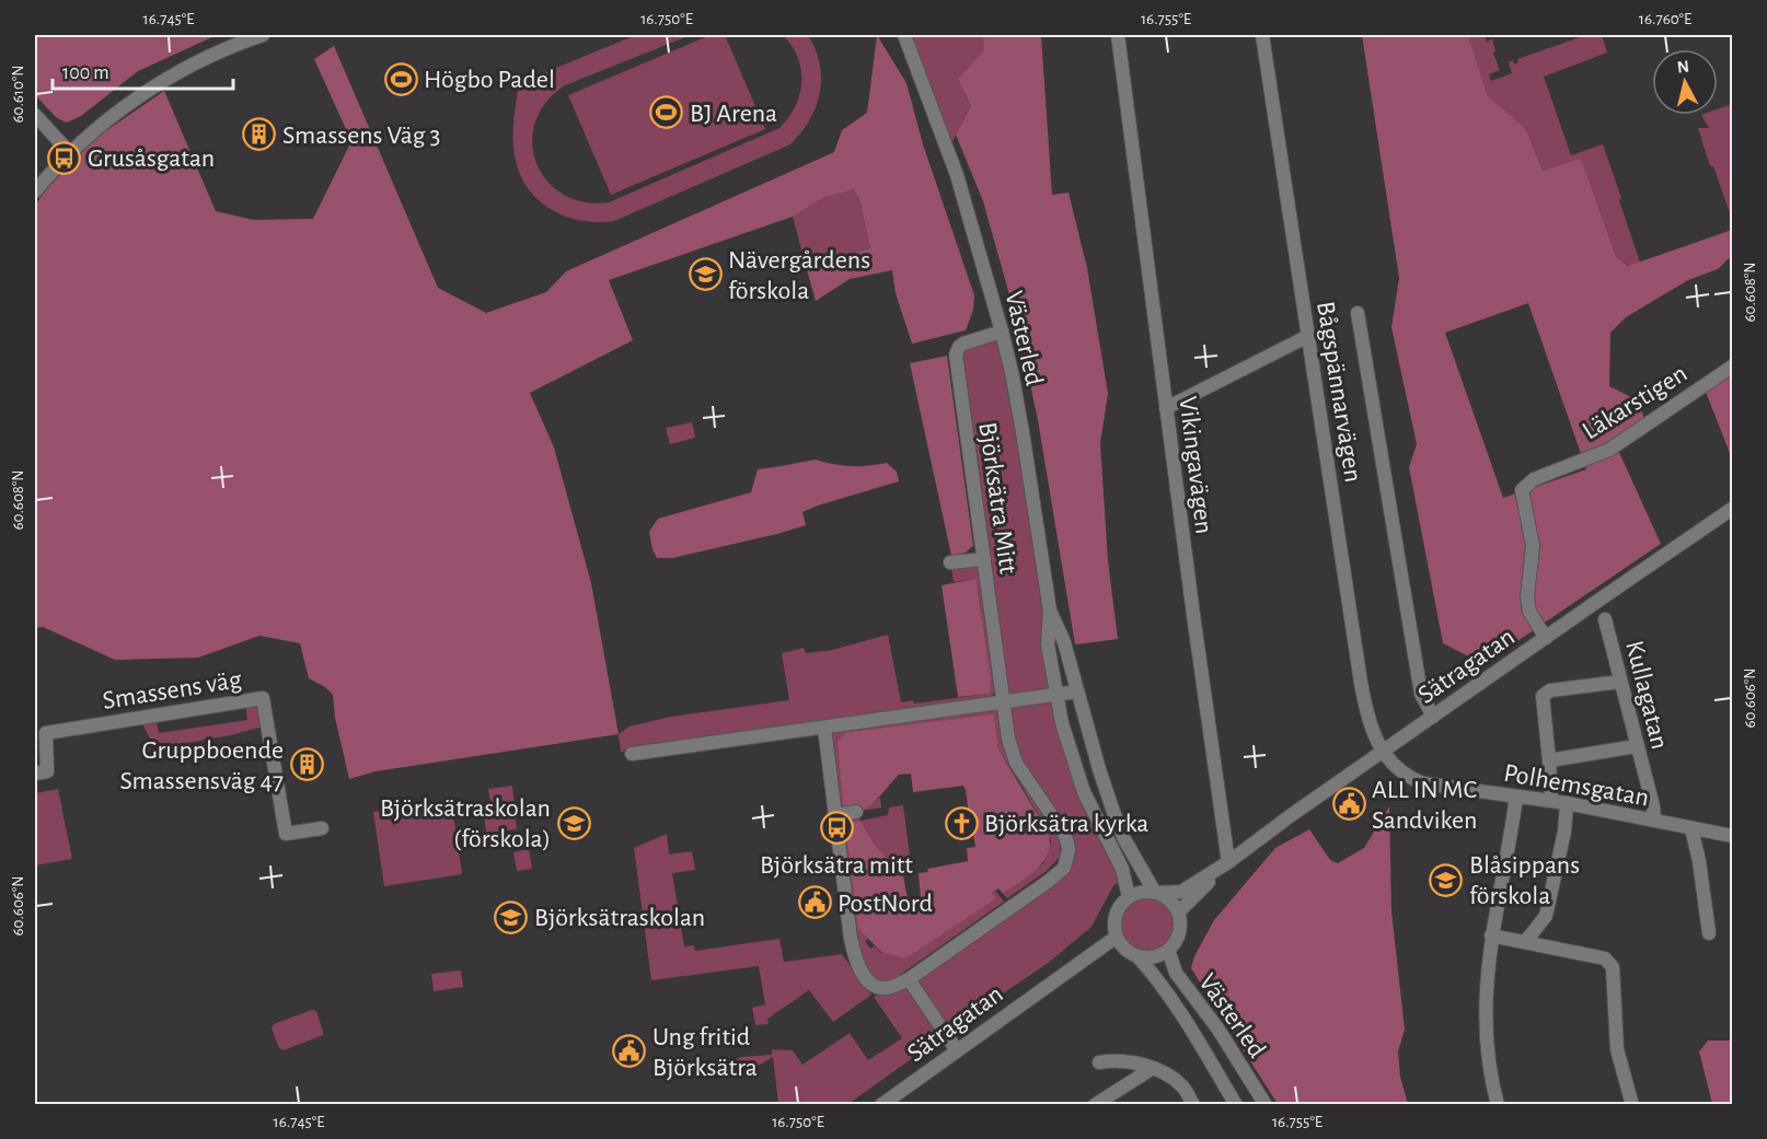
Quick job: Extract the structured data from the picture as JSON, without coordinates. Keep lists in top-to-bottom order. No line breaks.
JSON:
{"streets":{"street":["Västerled","Bågspännarvägen","Läkarstigen","Vikingavägen","Björksätra Mitt","Sätragatan","Smassens väg","Kullagatan","Polhemsgatan"]},"crossings":[["Västerled","Björksätra Mitt"],["Västerled","Sätragatan"],["Bågspännarvägen","Sätragatan"],["Bågspännarvägen","Polhemsgatan"],["Läkarstigen","Sätragatan"],["Vikingavägen","Sätragatan"],["Sätragatan","Polhemsgatan"],["Kullagatan","Polhemsgatan"]],"places":{"sports":["Högbo Padel","BJ Arena"],"building":["Smassens Väg 3","Gruppboende Smassensväg 47"],"bus stop":["Grusåsgatan","Björksätra mitt"],"school or university":["Nävergårdens förskola","Björksätraskolan (förskola)","Blåsippans förskola","Björksätraskolan"],"public building":["ALL IN MC Sandviken","PostNord","Ung fritid Björksätra"],"church":["Björksätra kyrka"]},"scale_bar":"100 m","north":"top","coordinates":["16.745°E","16.750°E","16.755°E","16.760°E","60.610°N","60.608°N","60.606°N"]}
